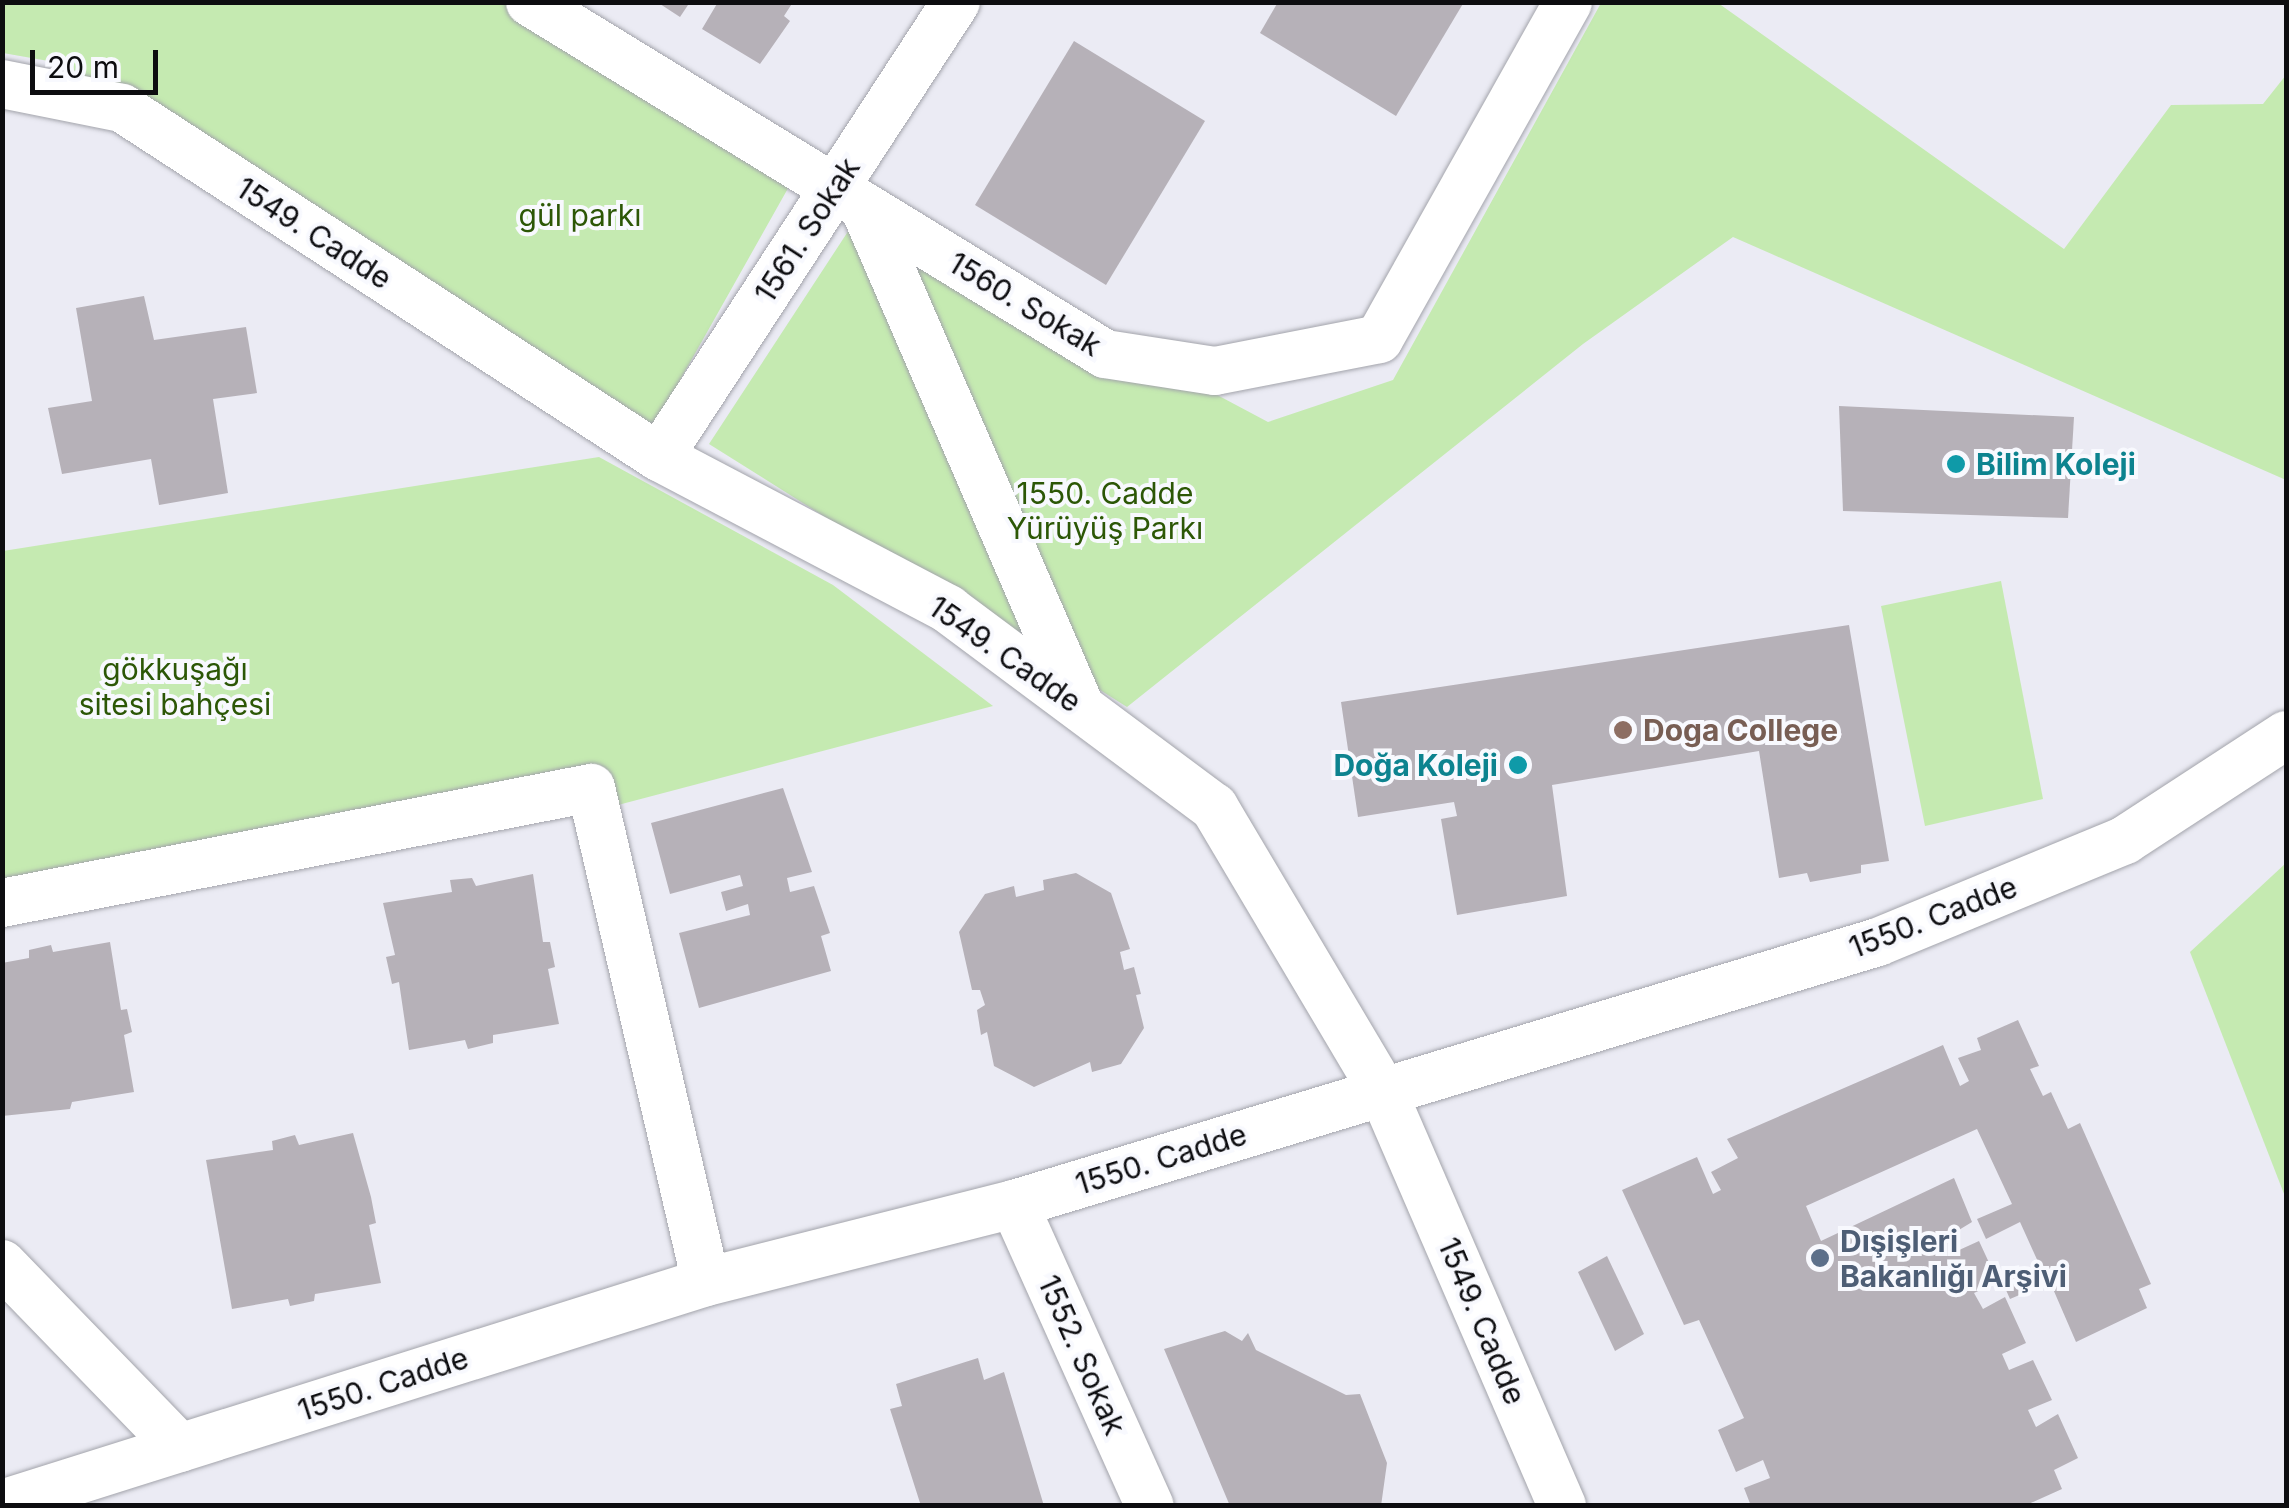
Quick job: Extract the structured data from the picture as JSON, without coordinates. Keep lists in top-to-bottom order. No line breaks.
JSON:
{"streets":{"street":["1561. Sokak","1549. Cadde","1560. Sokak","1550. Cadde","1552. Sokak"]},"crossings":[["1561. Sokak","1549. Cadde"],["1561. Sokak","1560. Sokak"],["1549. Cadde","1550. Cadde"],["1550. Cadde","1552. Sokak"]],"parks":["gül parkı","1550. Cadde Yürüyüş Parkı","gökkuşağı sitesi bahçesi"],"places":["Bilim Koleji","Doga College","Doğa Koleji","Dışişleri Bakanlığı Arşivi"],"scale_bar":"20 m"}
